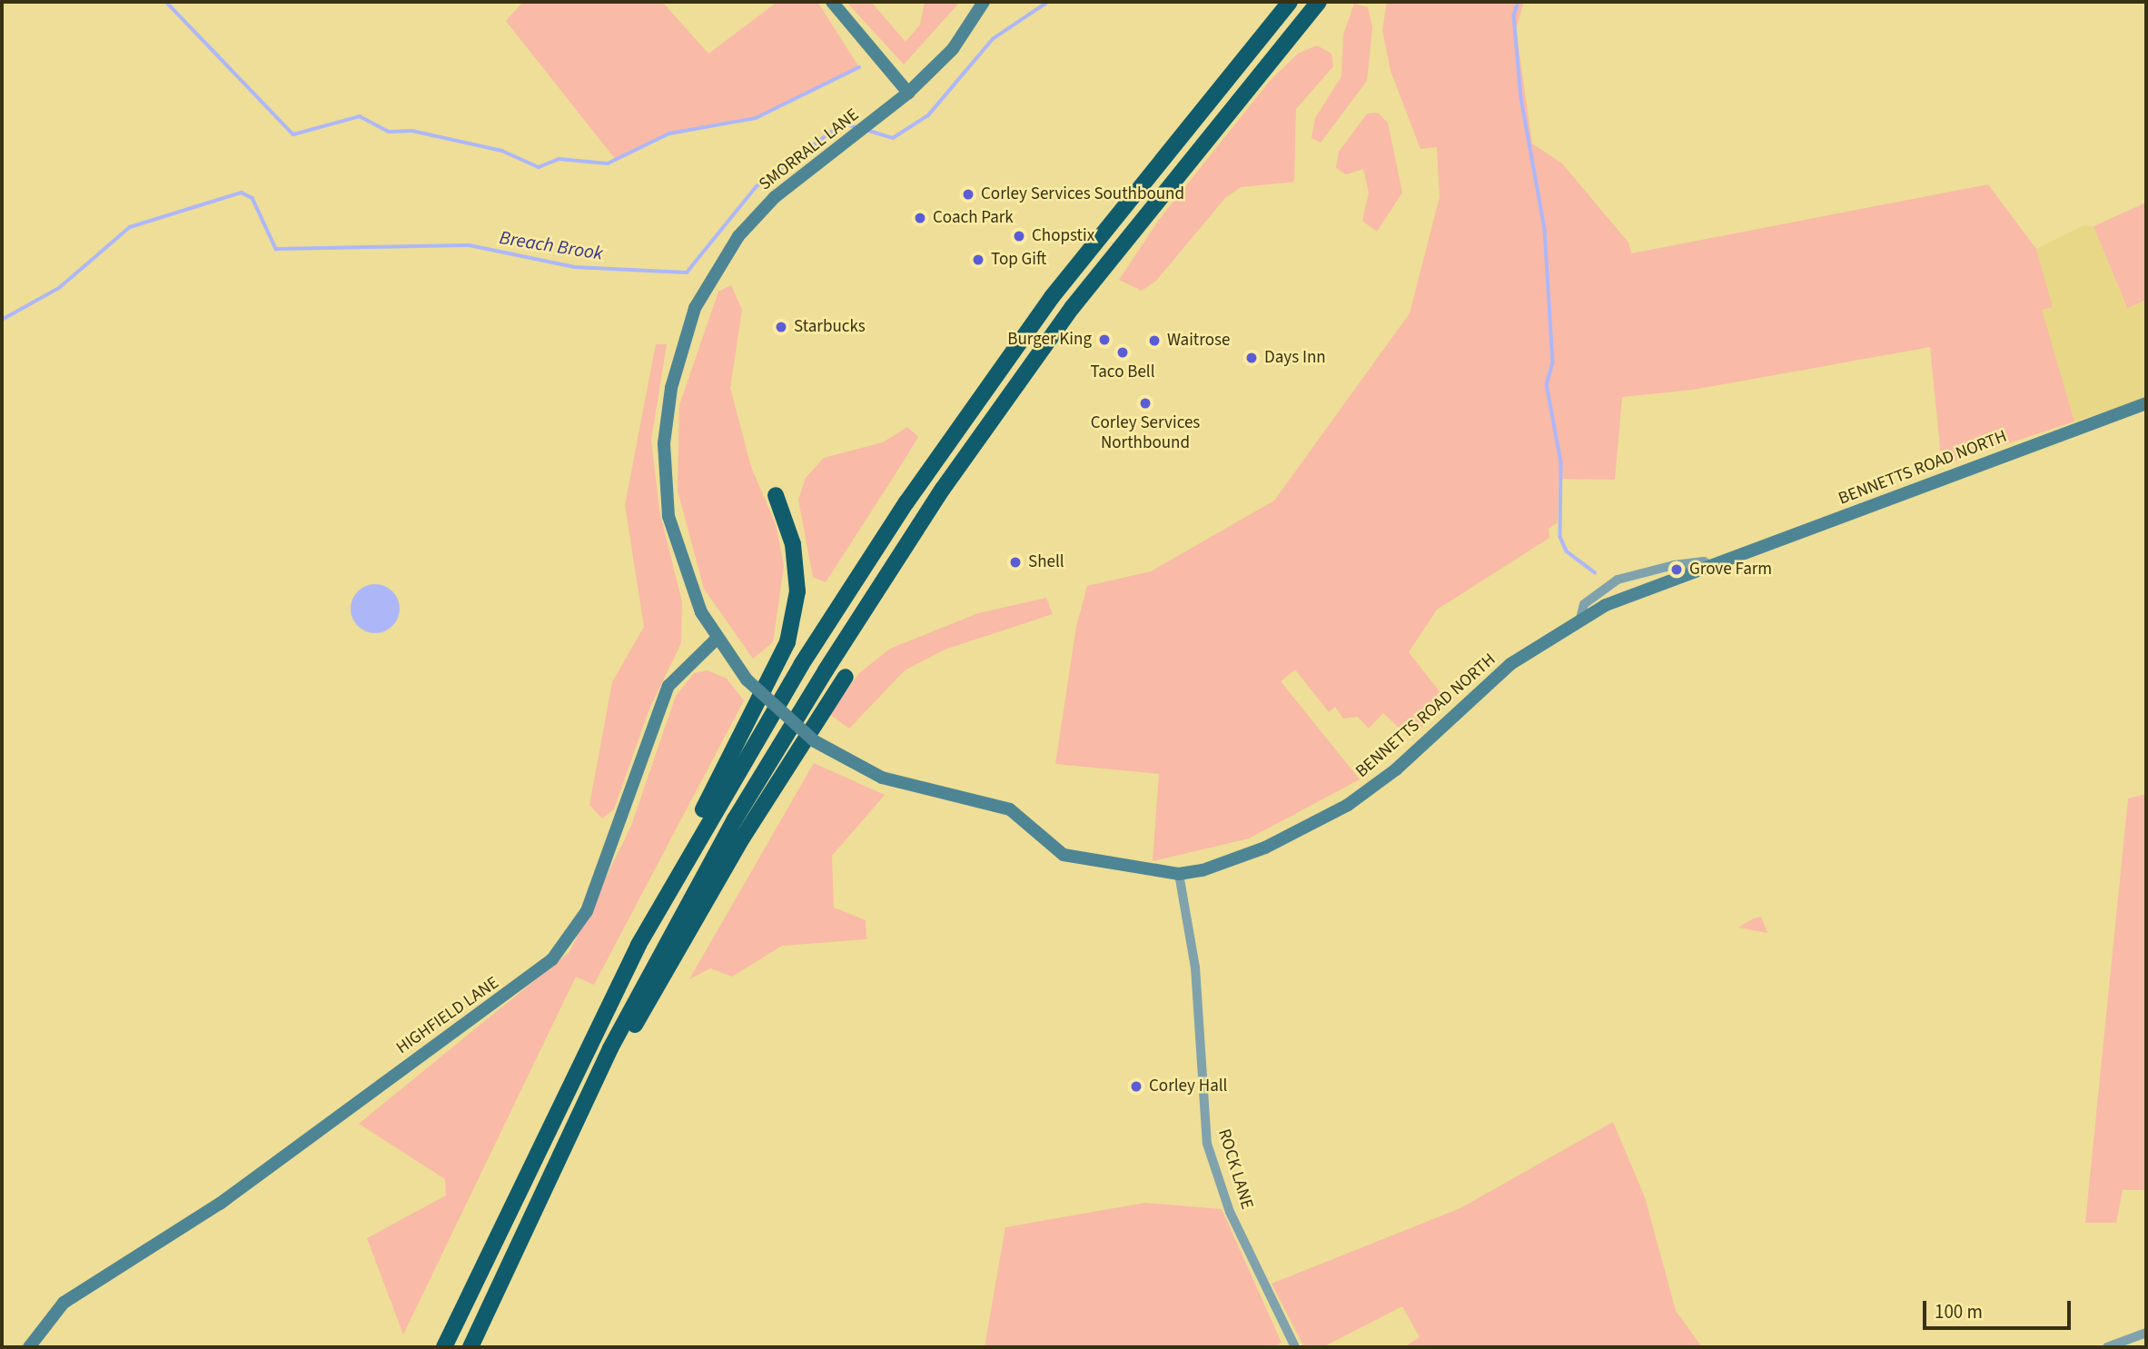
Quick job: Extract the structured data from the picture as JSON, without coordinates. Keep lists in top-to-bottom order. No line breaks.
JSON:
{"streets":{"street":["SMORRALL LANE","BENNETTS ROAD NORTH","HIGHFIELD LANE","ROCK LANE"]},"crossings":[["SMORRALL LANE","BENNETTS ROAD NORTH"],["SMORRALL LANE","HIGHFIELD LANE"],["BENNETTS ROAD NORTH","HIGHFIELD LANE"],["BENNETTS ROAD NORTH","ROCK LANE"]],"water":["Breach Brook"],"places":["Corley Services Southbound","Coach Park","Chopstix","Top Gift","Starbucks","Burger King","Waitrose","Taco Bell","Days Inn","Corley Services Northbound","Shell","Grove Farm","Corley Hall"],"scale_bar":"100 m"}
